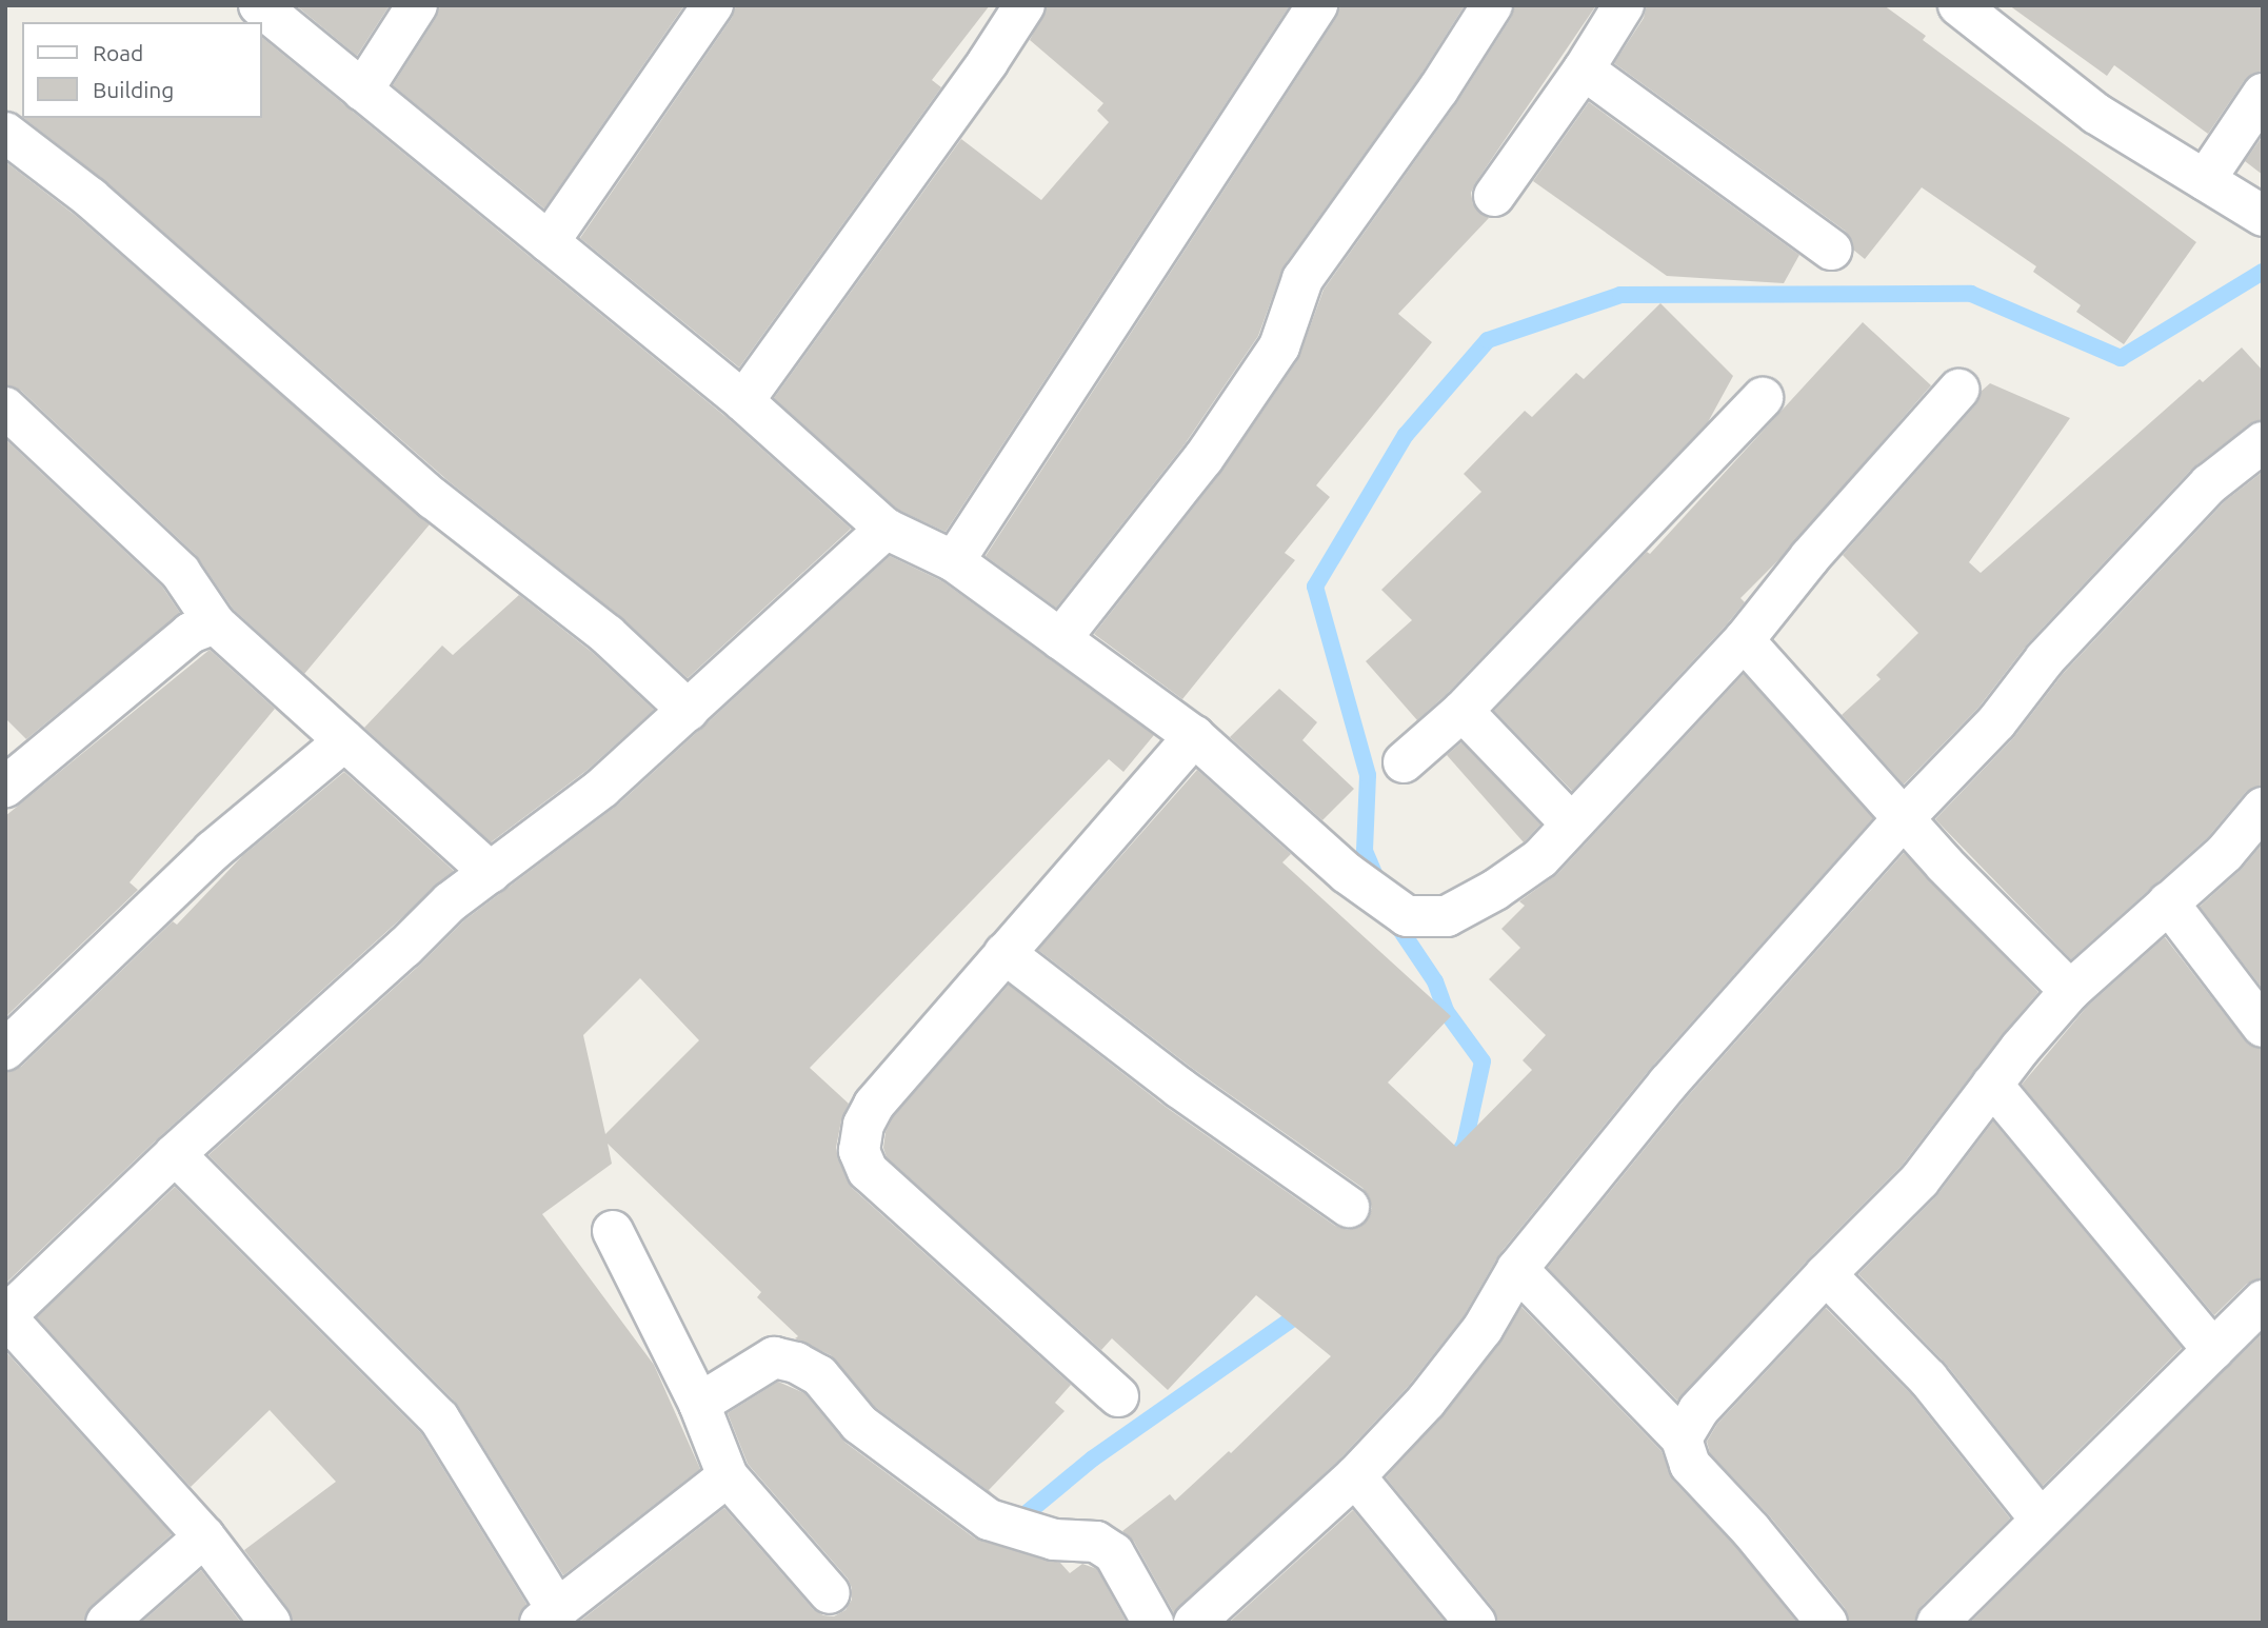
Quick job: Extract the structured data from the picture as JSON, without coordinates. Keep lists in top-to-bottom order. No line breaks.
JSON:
{"legend":["Road","Building"]}
